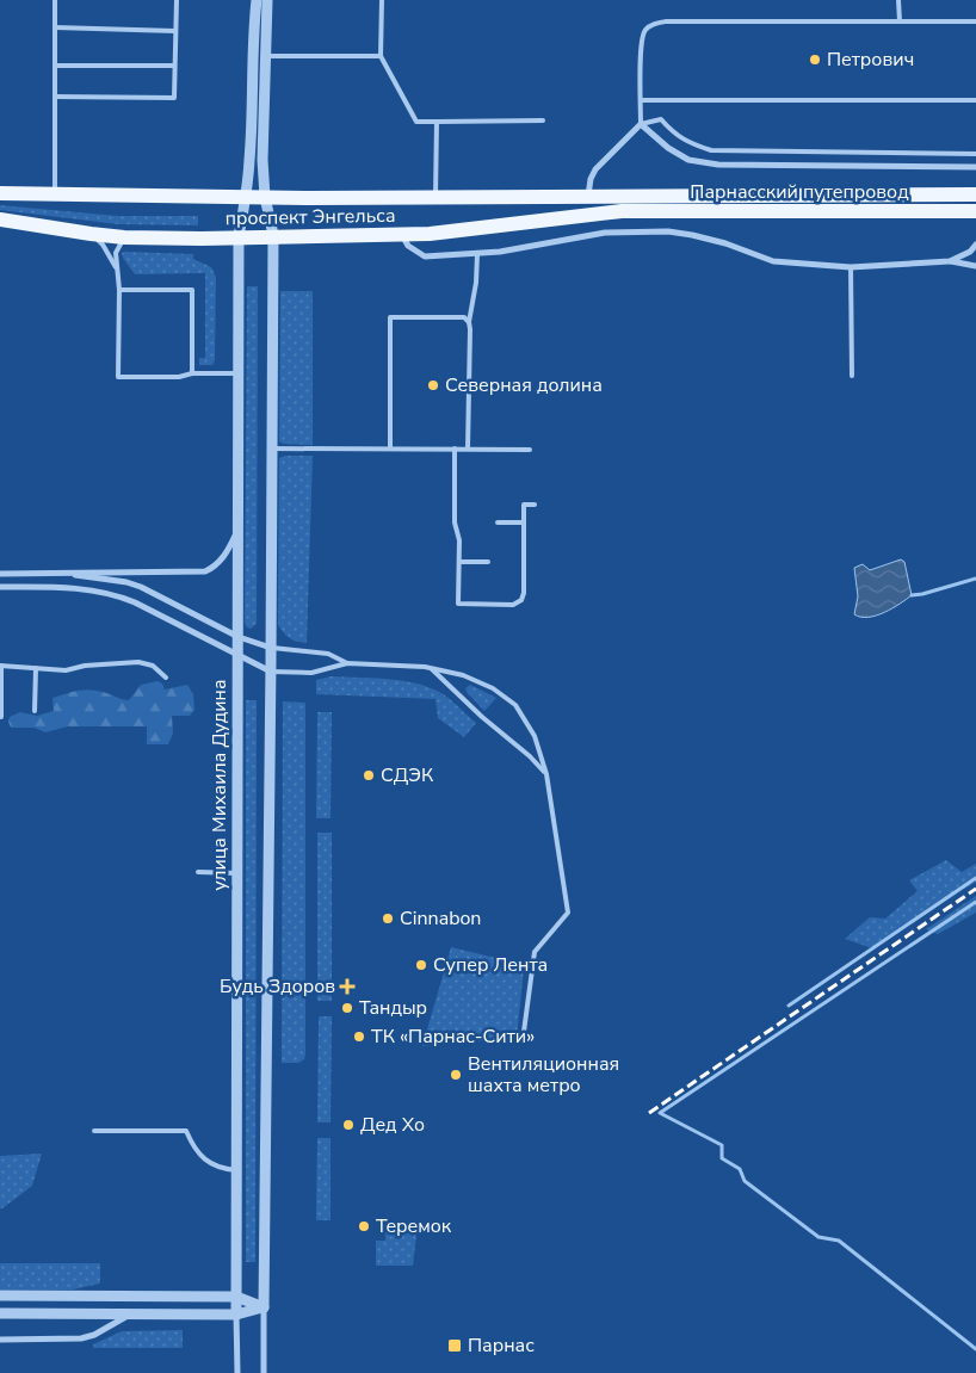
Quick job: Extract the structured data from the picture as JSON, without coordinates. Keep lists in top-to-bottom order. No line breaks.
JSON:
{"streets":{"main road":["Парнасский путепровод","проспект Энгельса"],"street":["улица Михаила Дудина"]},"crossings":[["Парнасский путепровод","проспект Энгельса"],["проспект Энгельса","улица Михаила Дудина"]],"places":{"other":["Петрович","Северная долина","СДЭК","Cinnabon","Супер Лента","Тандыр","ТК «Парнас-Сити»","Вентиляционная шахта метро","Дед Хо","Теремок"],"health":["Будь Здоров"],"transit":["Парнас"]}}
